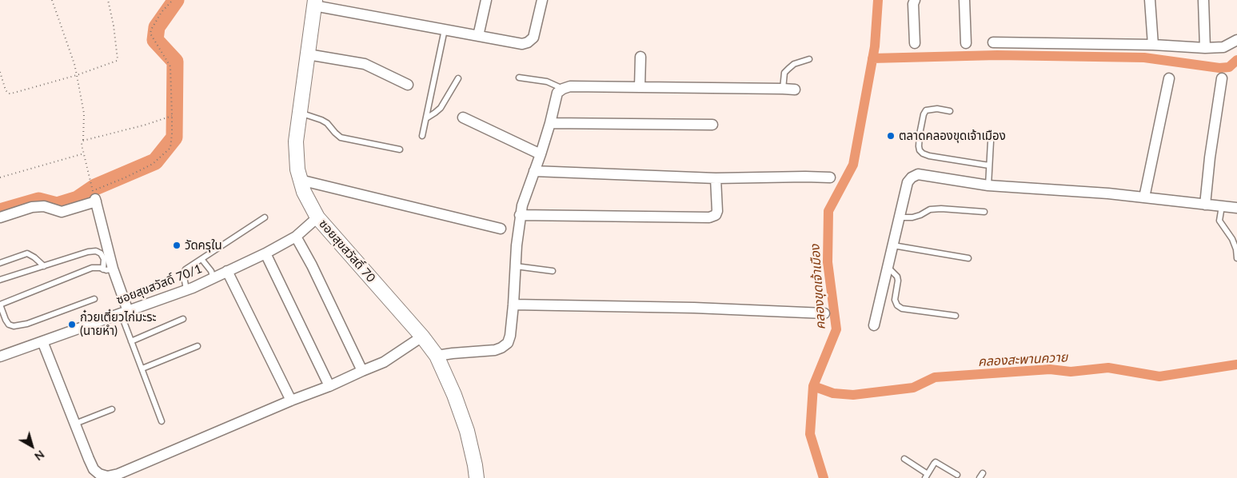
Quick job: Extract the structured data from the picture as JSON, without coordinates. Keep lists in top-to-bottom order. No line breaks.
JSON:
{"streets":{"street":["ซอยสุขสวัสดิ์ 70","ซอยสุขสวัสดิ์ 70/1"]},"crossings":[["ซอยสุขสวัสดิ์ 70","ซอยสุขสวัสดิ์ 70/1"]],"water":["คลองขุดเจ้าเมือง","คลองสะพานควาย"],"places":["ตลาดคลองขุดเจ้าเมือง","วัดครุใน","ก๋วยเตี๋ยวไก่มะระ (นายหำ)"],"north":"bottom right"}
